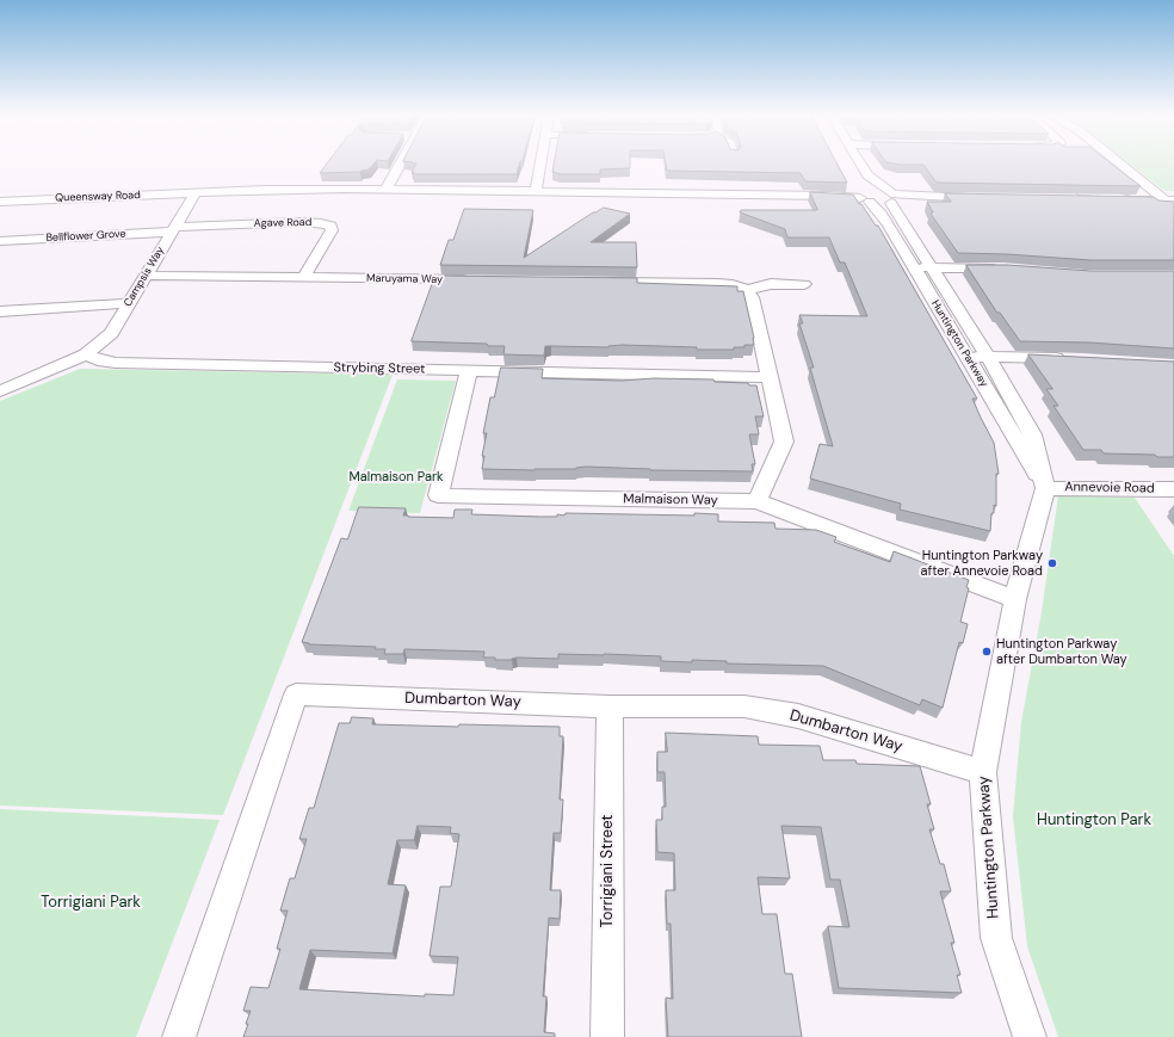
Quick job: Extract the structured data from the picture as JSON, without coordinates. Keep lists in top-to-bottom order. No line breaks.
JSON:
{"streets":{"street":["Queensway Road","Agave Road","Bellflower Grove","Campsis Way","Maruyama Way","Huntington Parkway","Strybing Street","Annevoie Road","Malmaison Way","Dumbarton Way","Torrigiani Street"]},"crossings":[["Queensway Road","Campsis Way"],["Queensway Road","Huntington Parkway"],["Agave Road","Bellflower Grove"],["Agave Road","Campsis Way"],["Agave Road","Maruyama Way"],["Bellflower Grove","Campsis Way"],["Campsis Way","Maruyama Way"],["Campsis Way","Strybing Street"],["Huntington Parkway","Annevoie Road"],["Huntington Parkway","Malmaison Way"],["Huntington Parkway","Dumbarton Way"],["Strybing Street","Malmaison Way"],["Dumbarton Way","Torrigiani Street"]],"parks":["Malmaison Park","Huntington Park","Torrigiani Park"],"places":["Huntington Parkway after Annevoie Road","Huntington Parkway after Dumbarton Way"]}
